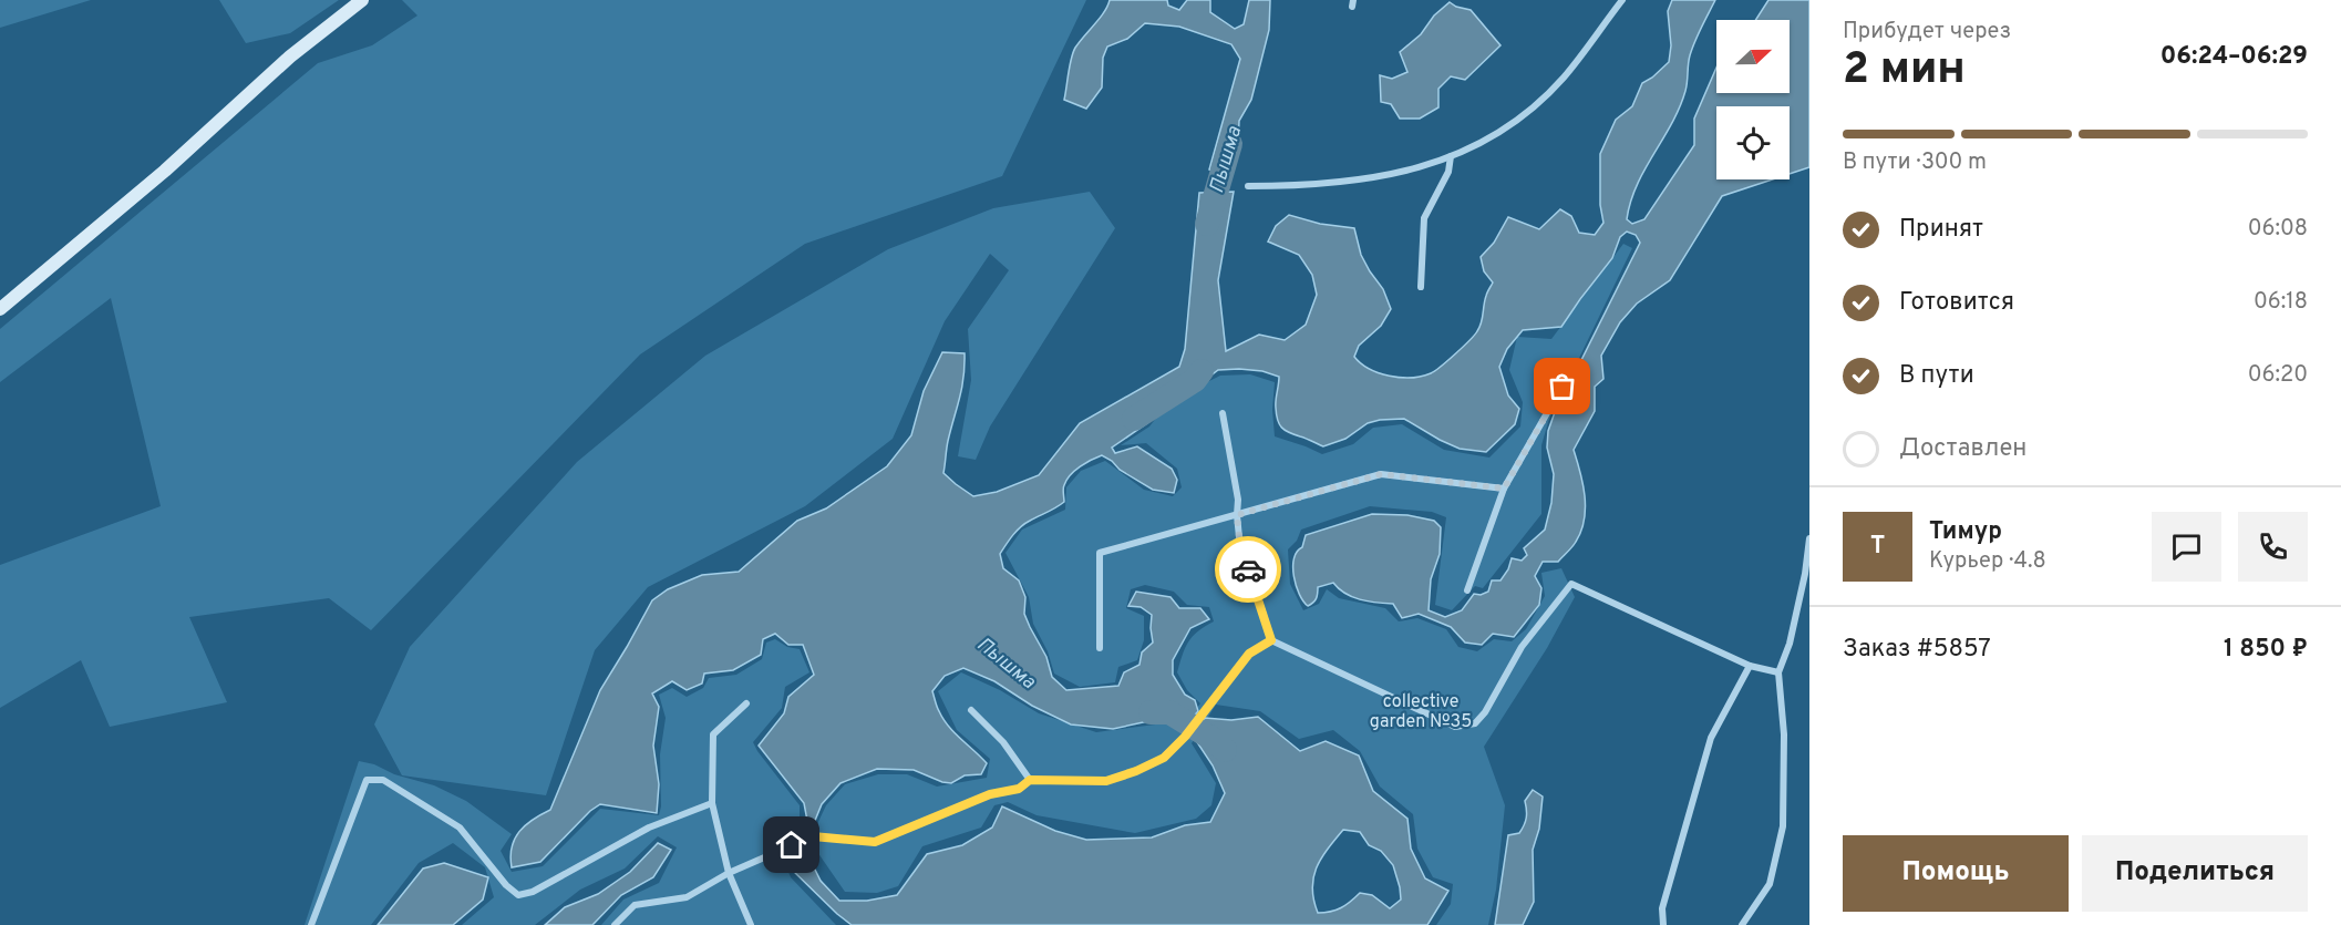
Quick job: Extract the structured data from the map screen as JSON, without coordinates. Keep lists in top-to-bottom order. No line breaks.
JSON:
{"water":["Пышма"],"parks":["collective garden №35"],"north":"right","page":{"heading":["2 мин","Прибудет через","06:24–06:29"],"panel":["Тимур","Курьер · 4.8","Заказ #5857","1 850 ₽"],"bar":"В пути · 300 m","list":[["Принят","06:08"],["Готовится","06:18"],["В пути","06:20"],"Доставлен"],"round":"Т","buttons":["Помощь","Поделиться"]}}
